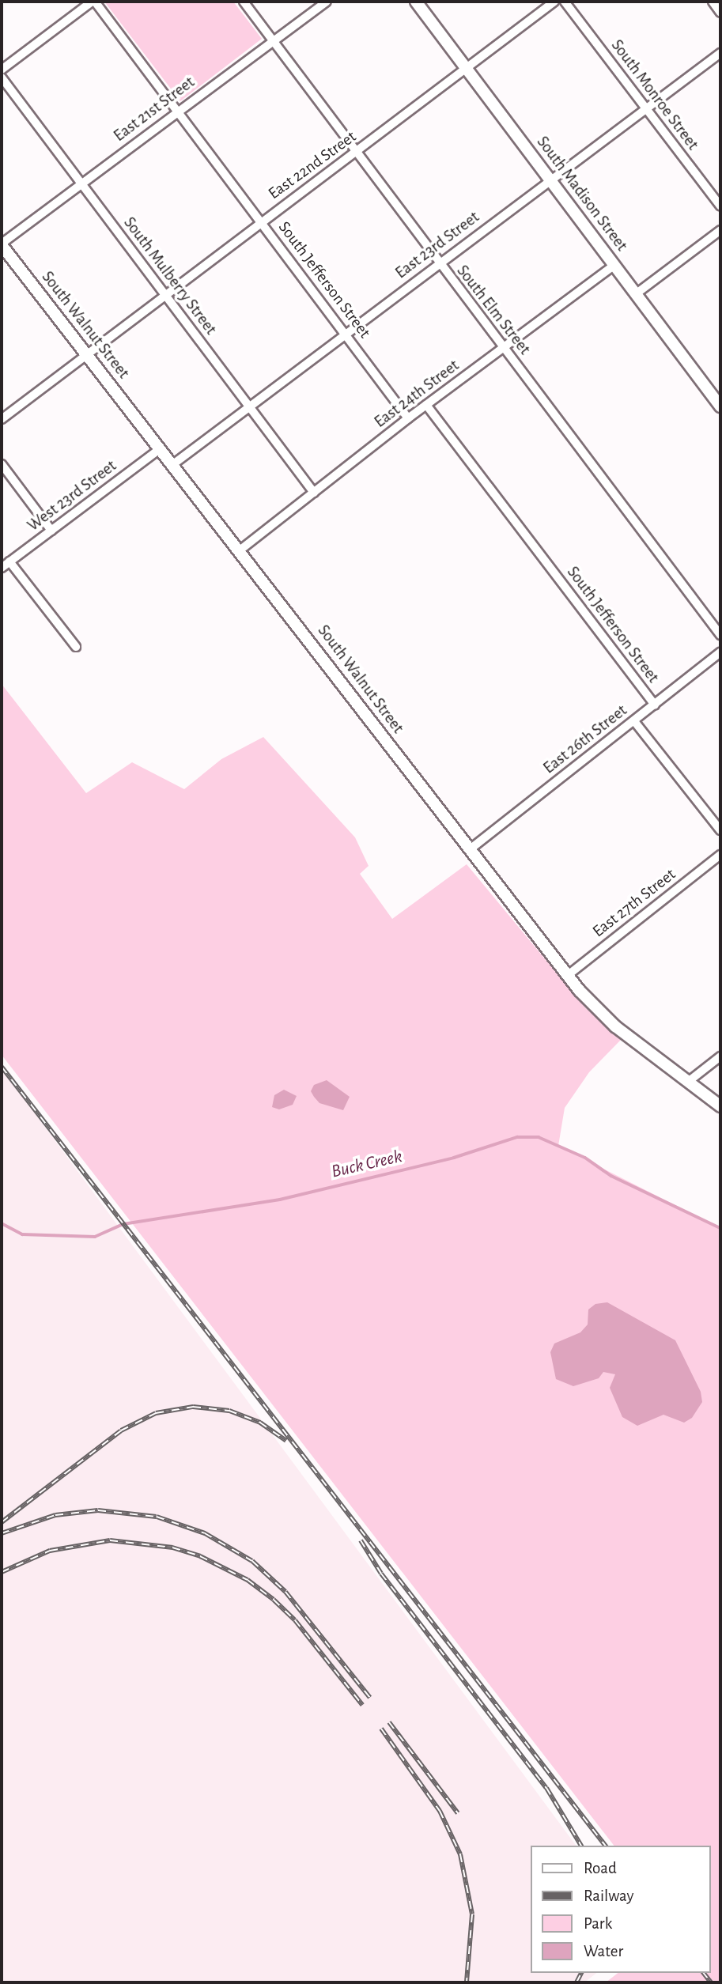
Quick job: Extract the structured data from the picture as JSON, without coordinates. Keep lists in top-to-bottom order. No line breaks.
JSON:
{"streets":{"main road":["South Madison Street","South Walnut Street"],"street":["South Monroe Street","East 21st Street","East 22nd Street","East 23rd Street","South Mulberry Street","South Jefferson Street","South Elm Street","East 24th Street","West 23rd Street","East 26th Street","East 27th Street"]},"crossings":[["South Monroe Street","East 23rd Street"],["East 21st Street","South Mulberry Street"],["East 21st Street","South Jefferson Street"],["East 21st Street","South Elm Street"],["East 21st Street","South Walnut Street"],["East 22nd Street","South Madison Street"],["East 22nd Street","South Mulberry Street"],["East 22nd Street","South Jefferson Street"],["East 22nd Street","South Elm Street"],["East 22nd Street","South Walnut Street"],["South Madison Street","East 23rd Street"],["South Madison Street","East 24th Street"],["East 23rd Street","South Mulberry Street"],["East 23rd Street","South Jefferson Street"],["East 23rd Street","South Elm Street"],["East 23rd Street","South Walnut Street"],["South Mulberry Street","East 24th Street"],["South Jefferson Street","East 24th Street"],["South Jefferson Street","East 26th Street"],["South Elm Street","East 24th Street"],["South Walnut Street","East 24th Street"],["South Walnut Street","West 23rd Street"],["South Walnut Street","East 26th Street"],["South Walnut Street","East 27th Street"]],"water":["Buck Creek"],"legend":["Road","Railway","Park","Water"]}
